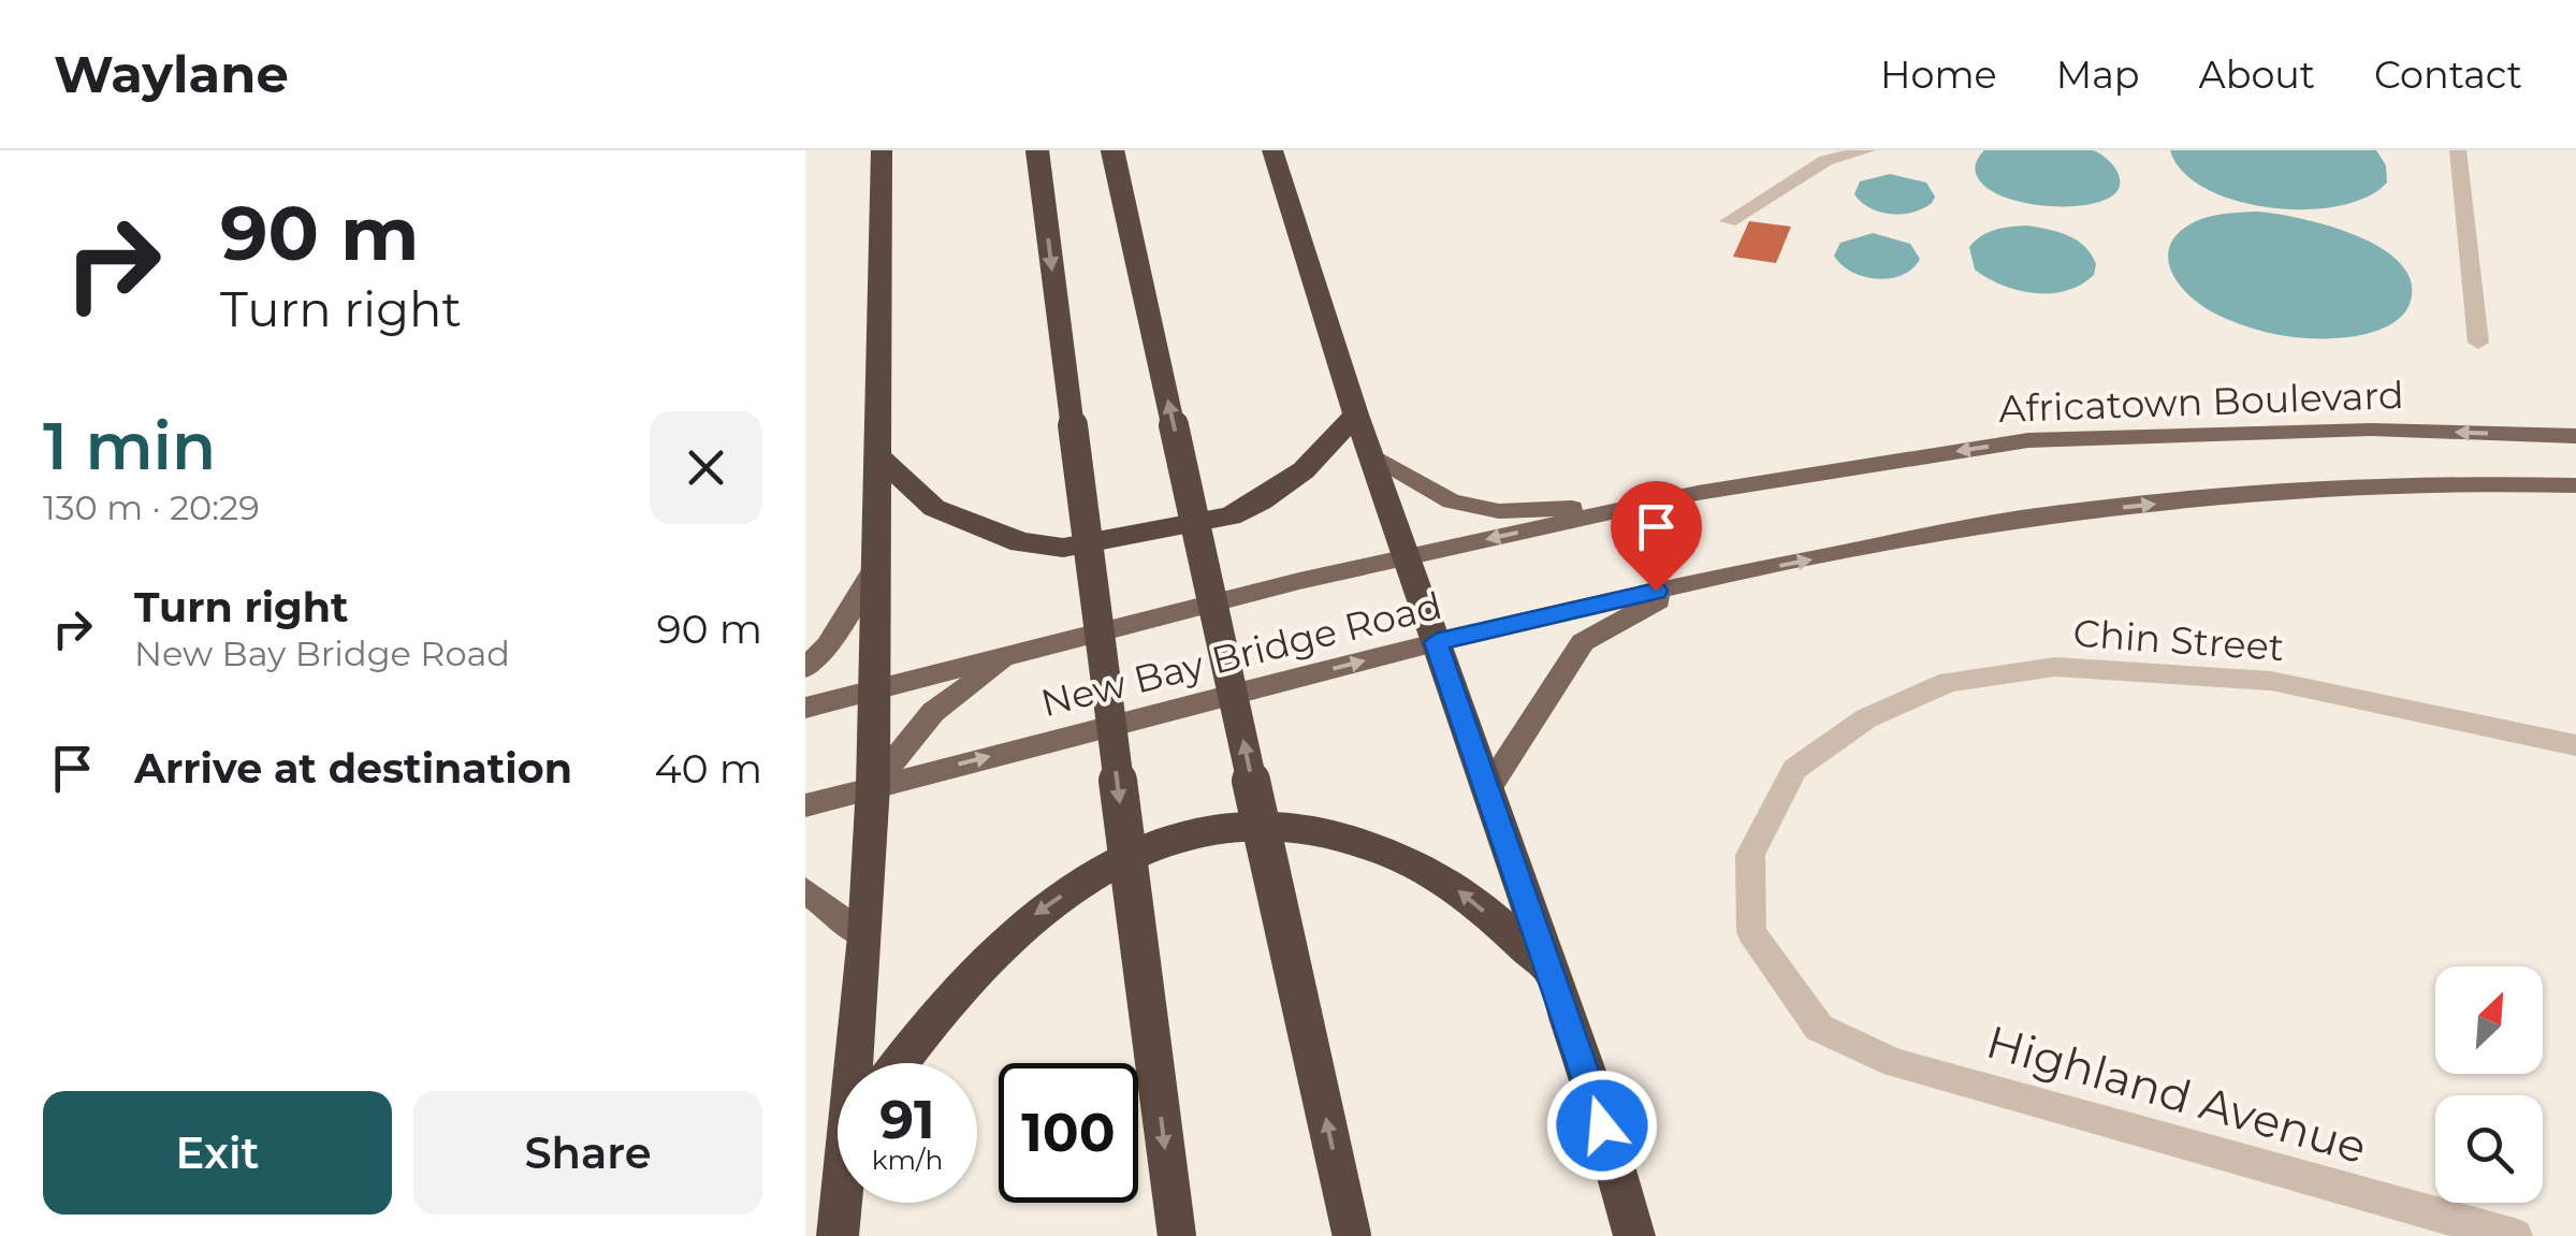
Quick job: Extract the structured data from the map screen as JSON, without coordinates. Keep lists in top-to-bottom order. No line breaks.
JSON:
{"streets":{"main road":["Africatown Boulevard","New Bay Bridge Road"],"street":["Chin Street","Highland Avenue"]},"crossings":[["Chin Street","Highland Avenue"]],"north":"top right","page":{"header":"Waylane","nav":["Home","Map","About","Contact"],"turn":["90 m","Turn right"],"heading":["1 min","130 m · 20:29"],"list":[{"name":"Turn right","note":"New Bay Bridge Road","value":"90 m"},{"name":"Arrive at destination","value":"40 m"}],"speed":"91 km/h","limit":"100","buttons":["Exit","Share"]}}
